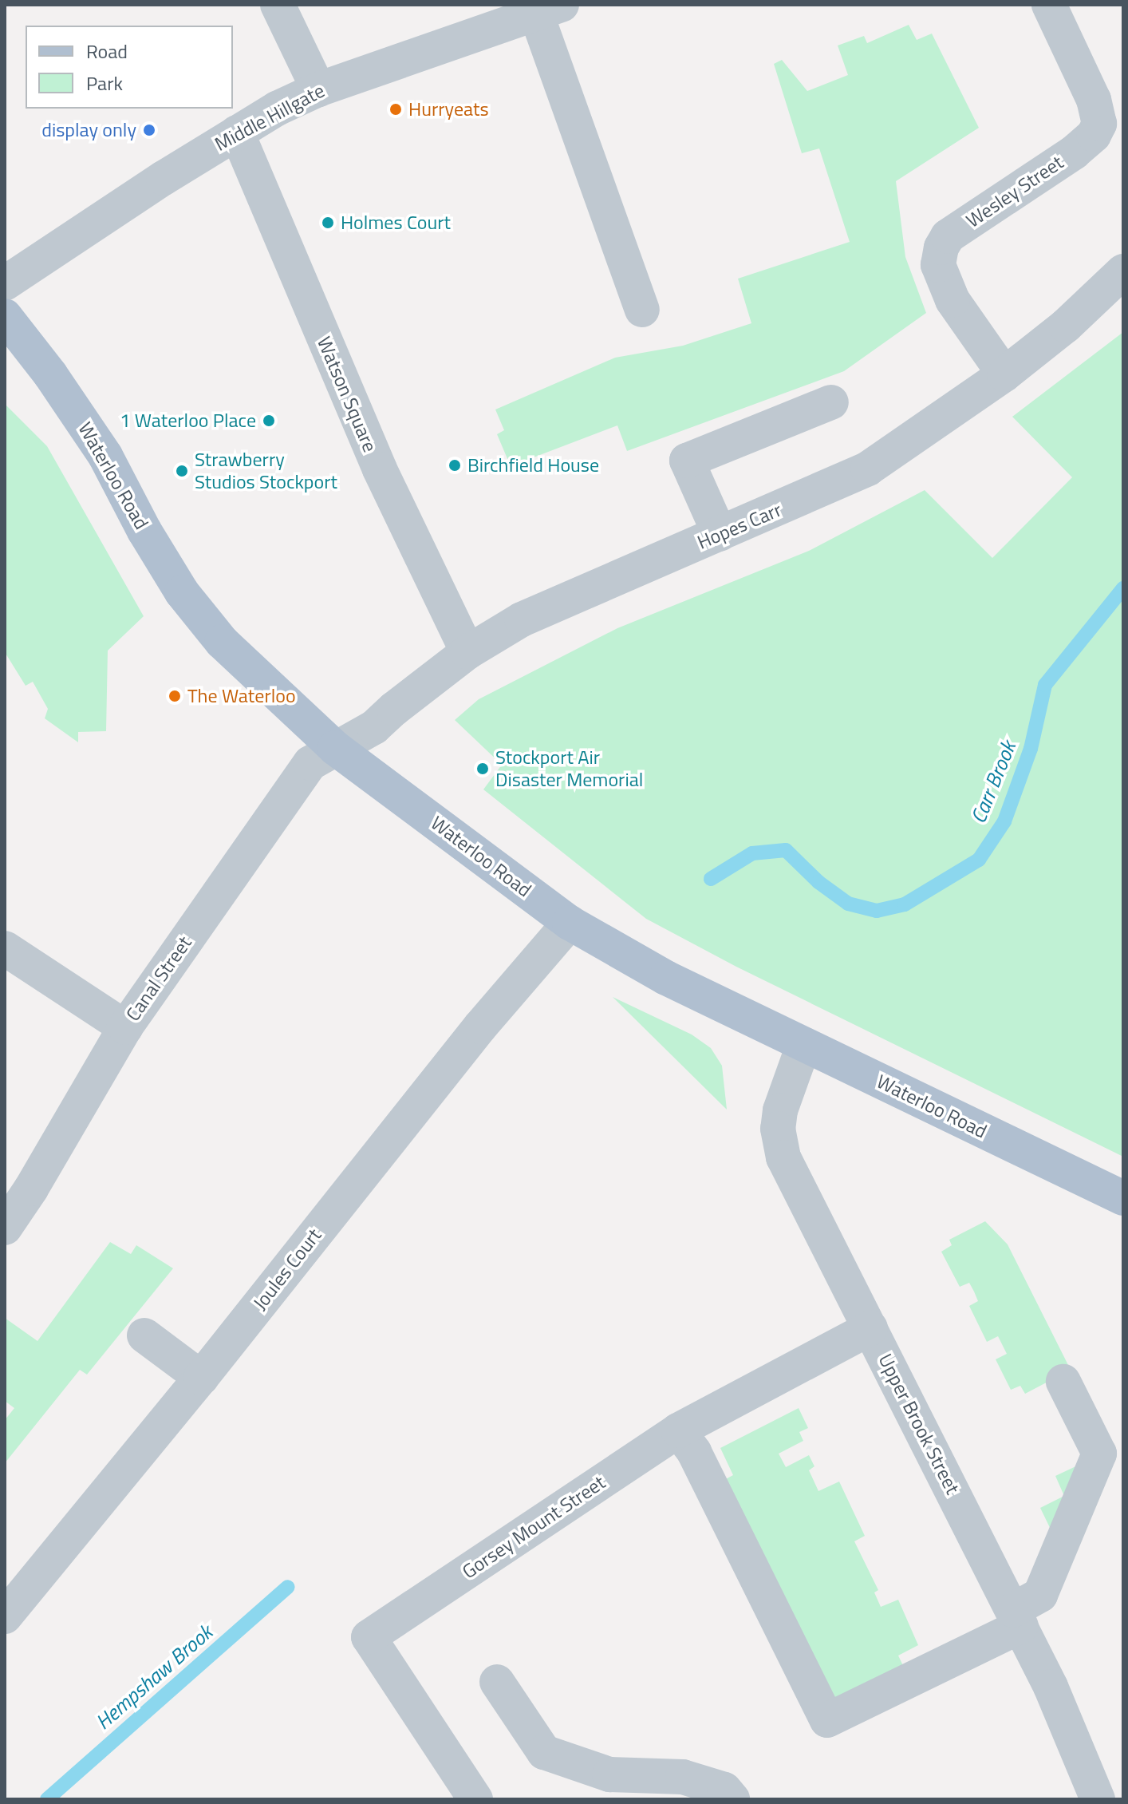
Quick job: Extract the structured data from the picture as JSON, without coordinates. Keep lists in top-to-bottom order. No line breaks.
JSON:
{"streets":{"main road":["Waterloo Road"],"street":["Middle Hillgate","Wesley Street","Watson Square","Hopes Carr","Canal Street","Joules Court","Upper Brook Street","Gorsey Mount Street"]},"crossings":[["Middle Hillgate","Watson Square"],["Wesley Street","Hopes Carr"],["Watson Square","Hopes Carr"],["Waterloo Road","Hopes Carr"],["Waterloo Road","Canal Street"],["Waterloo Road","Joules Court"],["Waterloo Road","Upper Brook Street"],["Hopes Carr","Canal Street"],["Upper Brook Street","Gorsey Mount Street"]],"water":["Carr Brook","Hempshaw Brook"],"places":["Hurryeats","display only","Holmes Court","1 Waterloo Place","Birchfield House","Strawberry Studios Stockport","The Waterloo","Stockport Air Disaster Memorial"],"legend":["Road","Park"]}
